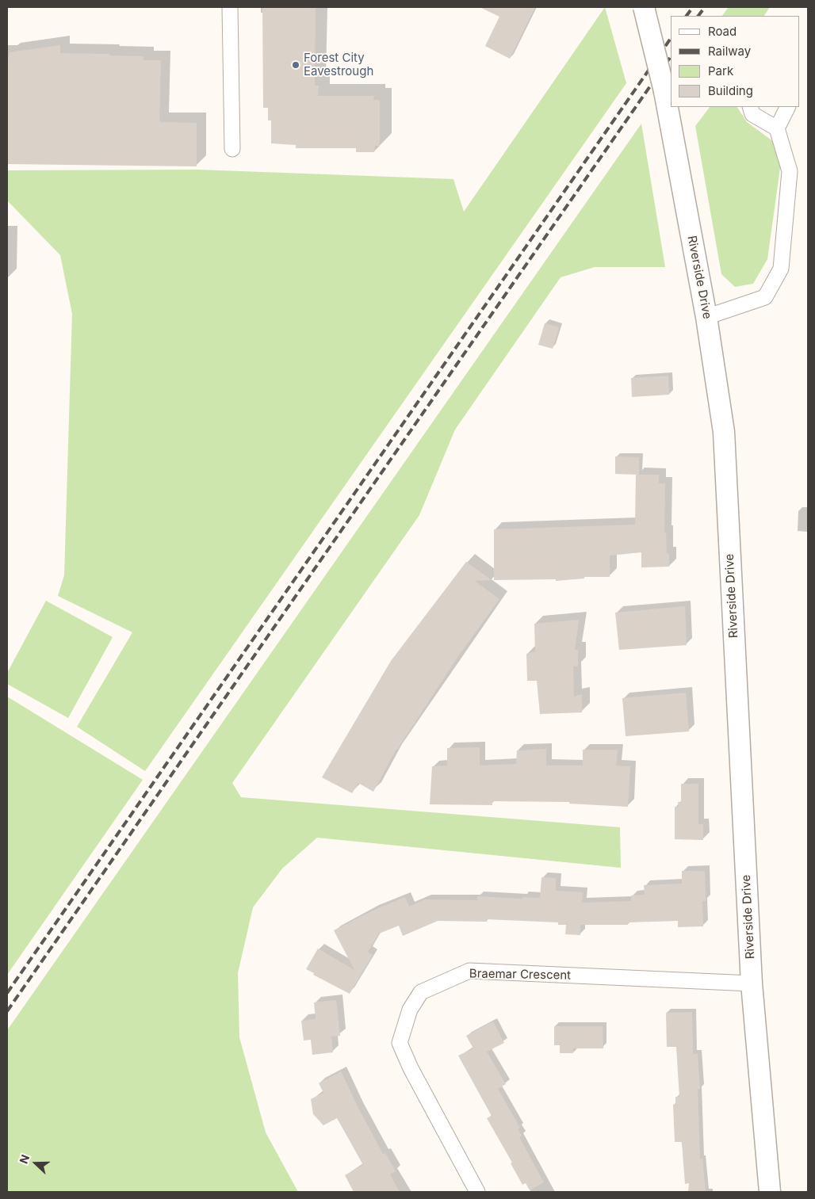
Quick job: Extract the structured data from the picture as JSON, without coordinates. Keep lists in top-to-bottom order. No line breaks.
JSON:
{"streets":{"main road":["Riverside Drive"],"street":["Braemar Crescent"]},"crossings":[["Riverside Drive","Braemar Crescent"]],"places":["Forest City Eavestrough"],"legend":["Road","Railway","Park","Building"],"north":"left"}
